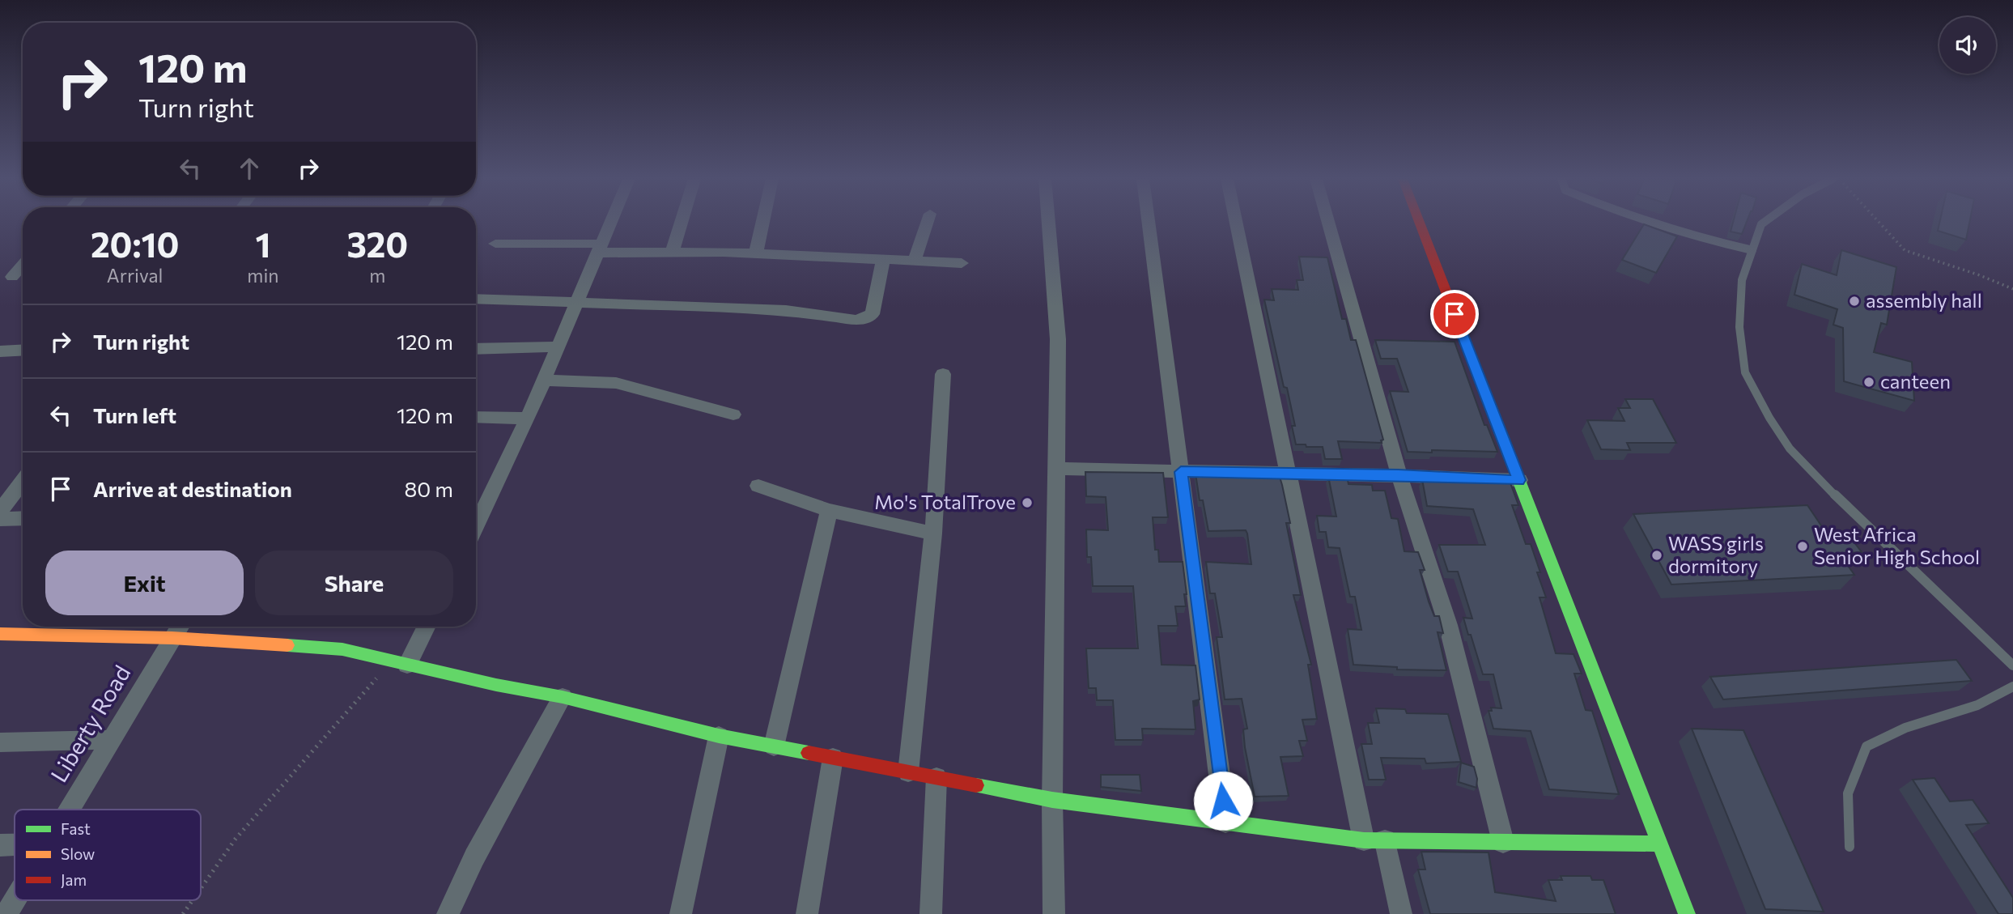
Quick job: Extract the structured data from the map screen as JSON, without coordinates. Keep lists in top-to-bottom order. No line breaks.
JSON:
{"streets":{"street":["Liberty Road"]},"places":["assembly hall","canteen","Mo's TotalTrove","West Africa Senior High School","WASS girls dormitory"],"legend":["Fast","Slow","Jam"],"page":{"turn":["120 m","Turn right"],"eta":["20:10","Arrival","1","min","320","m"],"list":[{"name":"Turn right","value":"120 m"},{"name":"Turn left","value":"120 m"},{"name":"Arrive at destination","value":"80 m"}],"buttons":["Exit","Share"]}}
